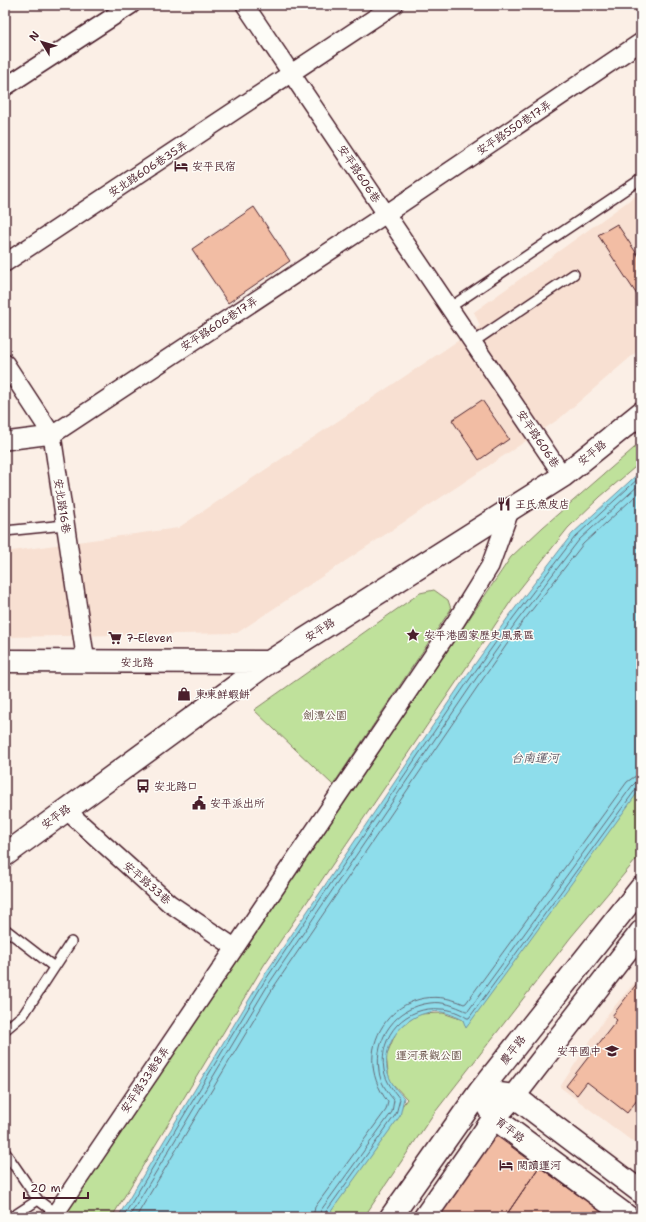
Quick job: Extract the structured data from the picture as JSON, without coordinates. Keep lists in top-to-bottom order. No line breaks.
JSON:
{"streets":{"street":["安平路550巷17弄","安北路606巷35弄","安平路606巷","安平路606巷17弄","安平路","安北路16巷","安北路","安平路33巷","慶平路","安平路33巷8弄","育平路"]},"crossings":[["安平路550巷17弄","安平路606巷"],["安平路550巷17弄","安平路606巷17弄"],["安北路606巷35弄","安平路606巷"],["安平路606巷","安平路606巷17弄"],["安平路606巷","安平路"],["安平路606巷17弄","安北路16巷"],["安平路","安北路"],["安平路","安平路33巷"],["安平路","安平路33巷8弄"],["安北路16巷","安北路"],["安平路33巷","安平路33巷8弄"],["慶平路","育平路"]],"water":["台南運河"],"parks":["劍潭公園","運河景觀公園"],"places":{"hotel":["安平民宿","閱讀運河"],"restaurant":["王氏魚皮店"],"place":["安平港國家歷史風景區"],"supermarket":["7-Eleven"],"shop":["東東鮮蝦餅"],"bus stop":["安北路口"],"public building":["安平派出所"],"school or university":["安平國中"]},"scale_bar":"20 m","north":"top left"}
